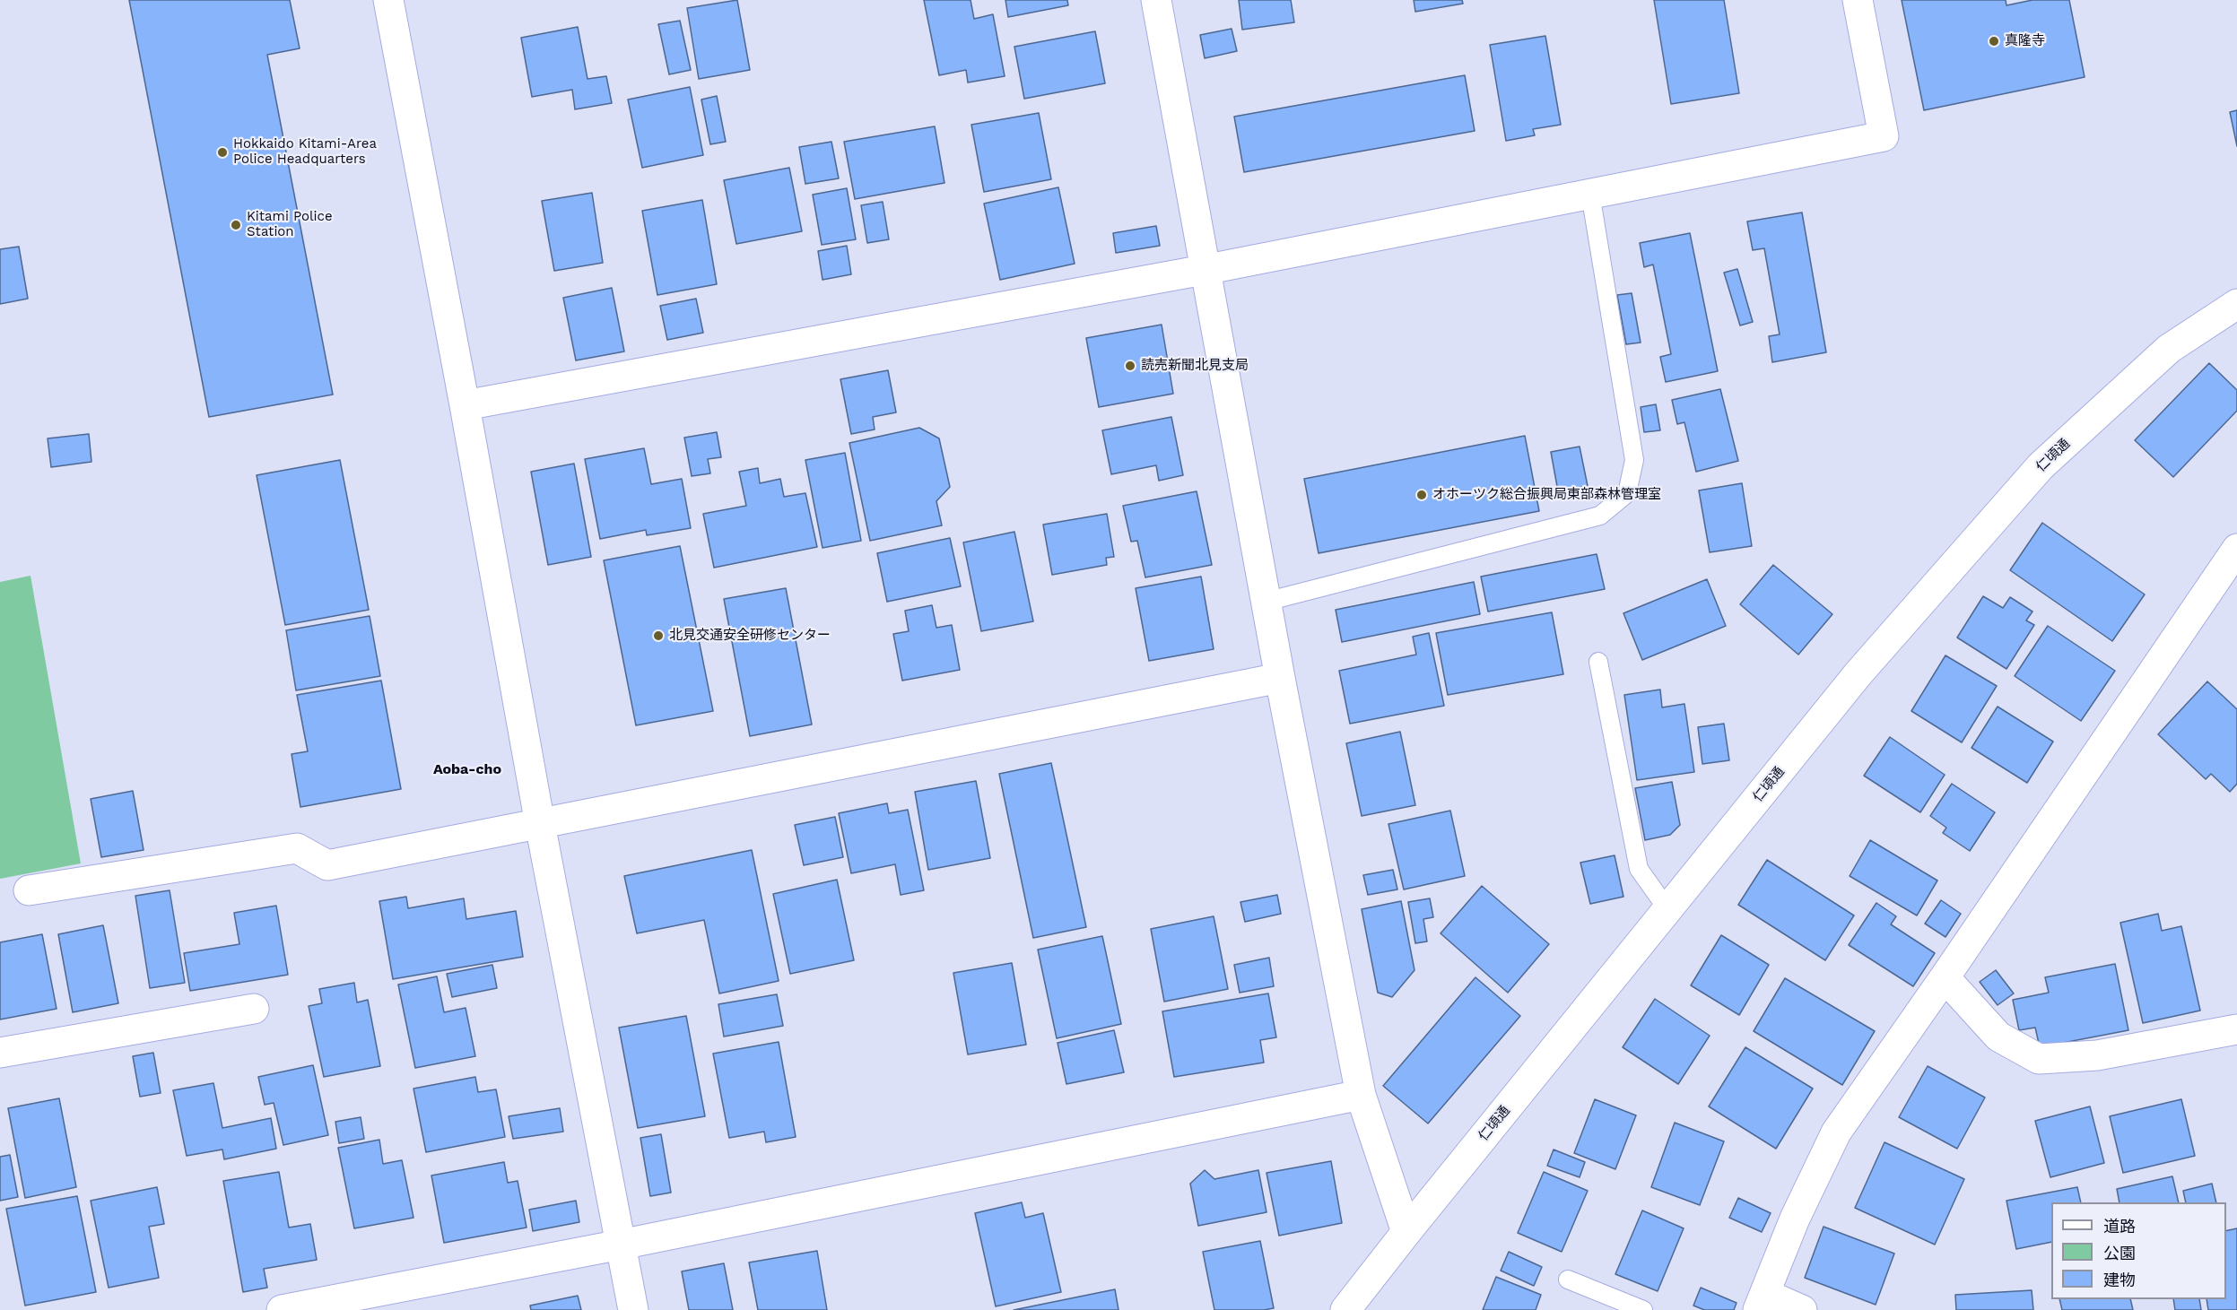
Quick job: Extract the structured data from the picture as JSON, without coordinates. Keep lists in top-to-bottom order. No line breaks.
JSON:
{"streets":{"street":["仁頃通"]},"districts":["Aoba-cho"],"places":["真隆寺","Hokkaido Kitami-Area Police Headquarters","Kitami Police Station","読売新聞北見支局","オホーツク総合振興局東部森林管理室","北見交通安全研修センター"],"legend":["道路","公園","建物"]}
